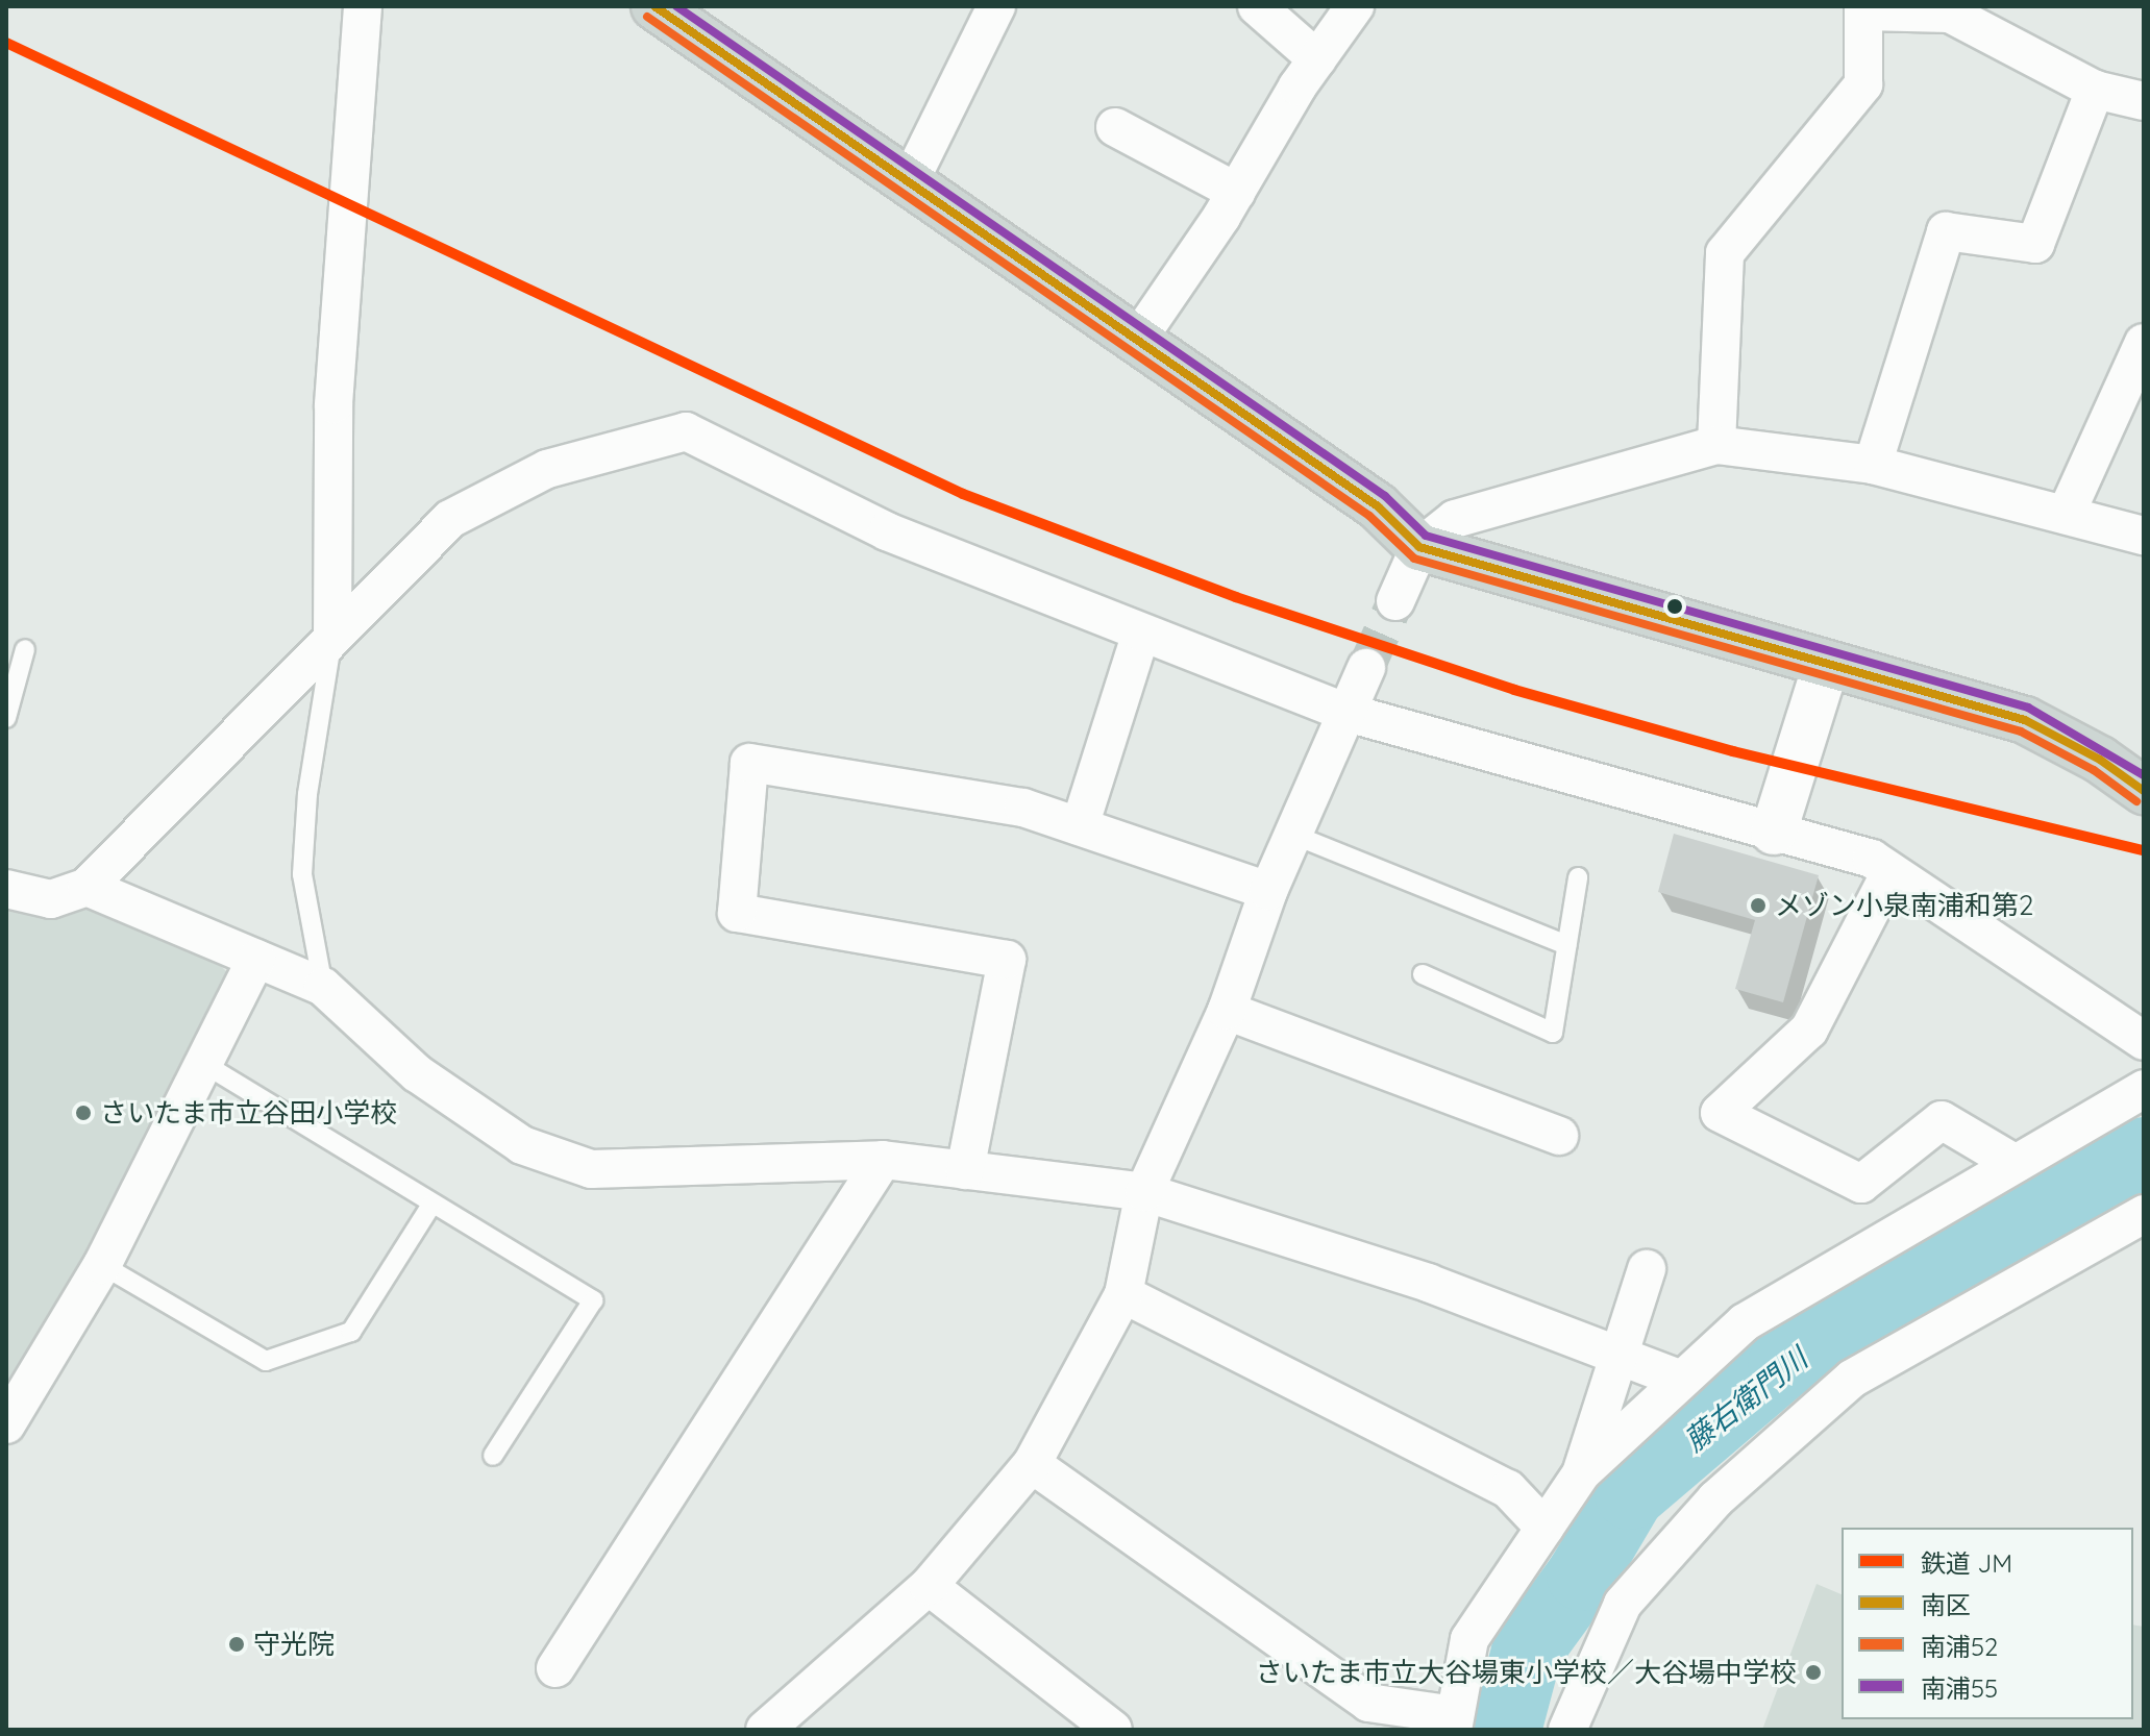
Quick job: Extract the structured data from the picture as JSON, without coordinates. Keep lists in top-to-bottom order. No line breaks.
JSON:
{"water":["藤右衛門川"],"places":["メゾン小泉南浦和第2","さいたま市立谷田小学校","守光院","さいたま市立大谷場東小学校／大谷場中学校"],"lines":["transit line 南区","transit line 南浦55","transit line 南浦52","rail line JM"],"legend":["鉄道 JM","南区","南浦52","南浦55"]}
